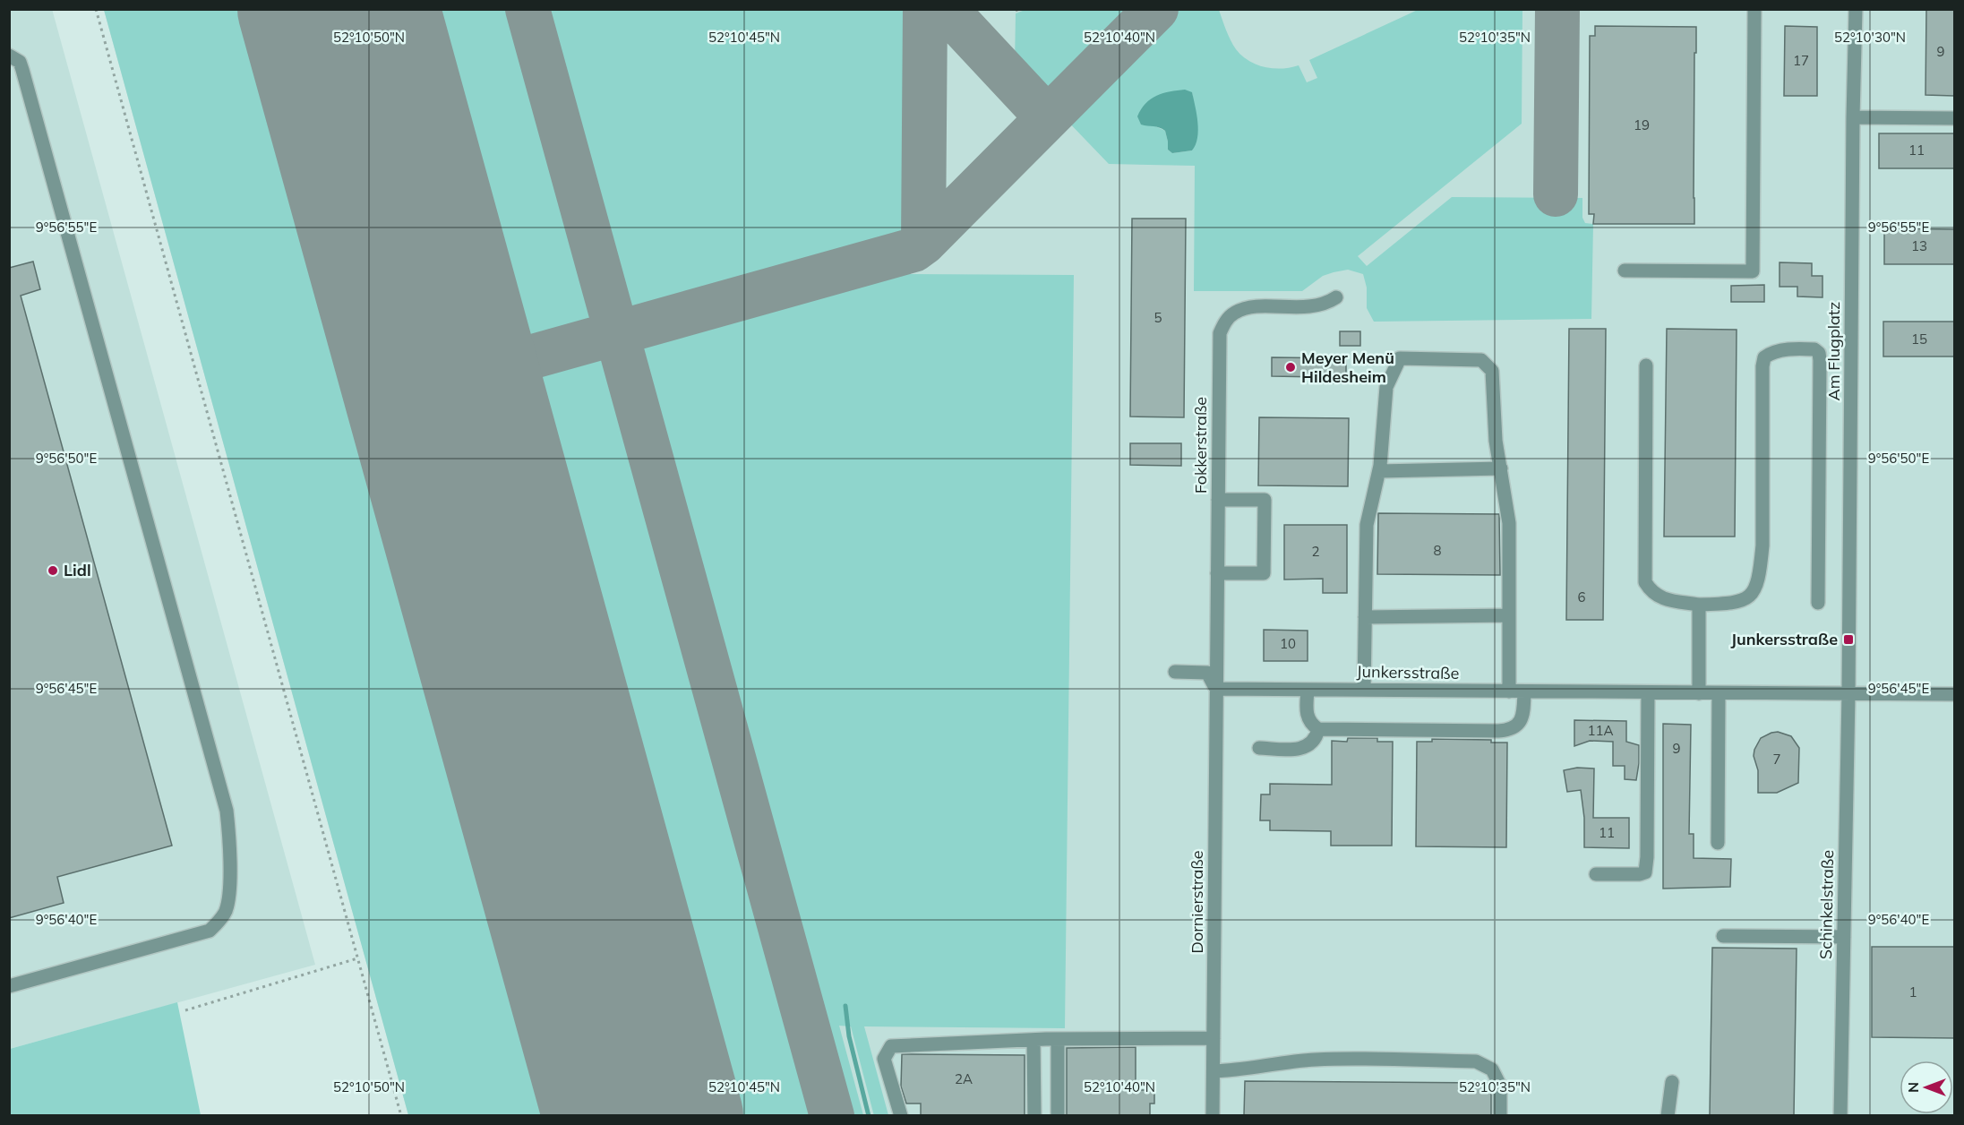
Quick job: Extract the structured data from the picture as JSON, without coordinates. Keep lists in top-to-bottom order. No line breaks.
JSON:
{"streets":{"street":["Am Flugplatz","Fokkerstraße","Junkersstraße","Dornierstraße","Schinkelstraße"]},"crossings":[["Am Flugplatz","Junkersstraße"],["Am Flugplatz","Schinkelstraße"],["Fokkerstraße","Junkersstraße"],["Fokkerstraße","Dornierstraße"],["Junkersstraße","Dornierstraße"],["Junkersstraße","Schinkelstraße"]],"places":{"other":["Meyer Menü Hildesheim","Lidl"],"transit":["Junkersstraße"]},"house_numbers":["9","17","19","11","13","5","15","8","2","6","10","11A","9","7","11","1","2A"],"north":"left","coordinates":["52°10'50\"N","52°10'45\"N","52°10'40\"N","52°10'35\"N","52°10'30\"N","9°56'55\"E","9°56'50\"E","9°56'45\"E","9°56'40\"E"]}
